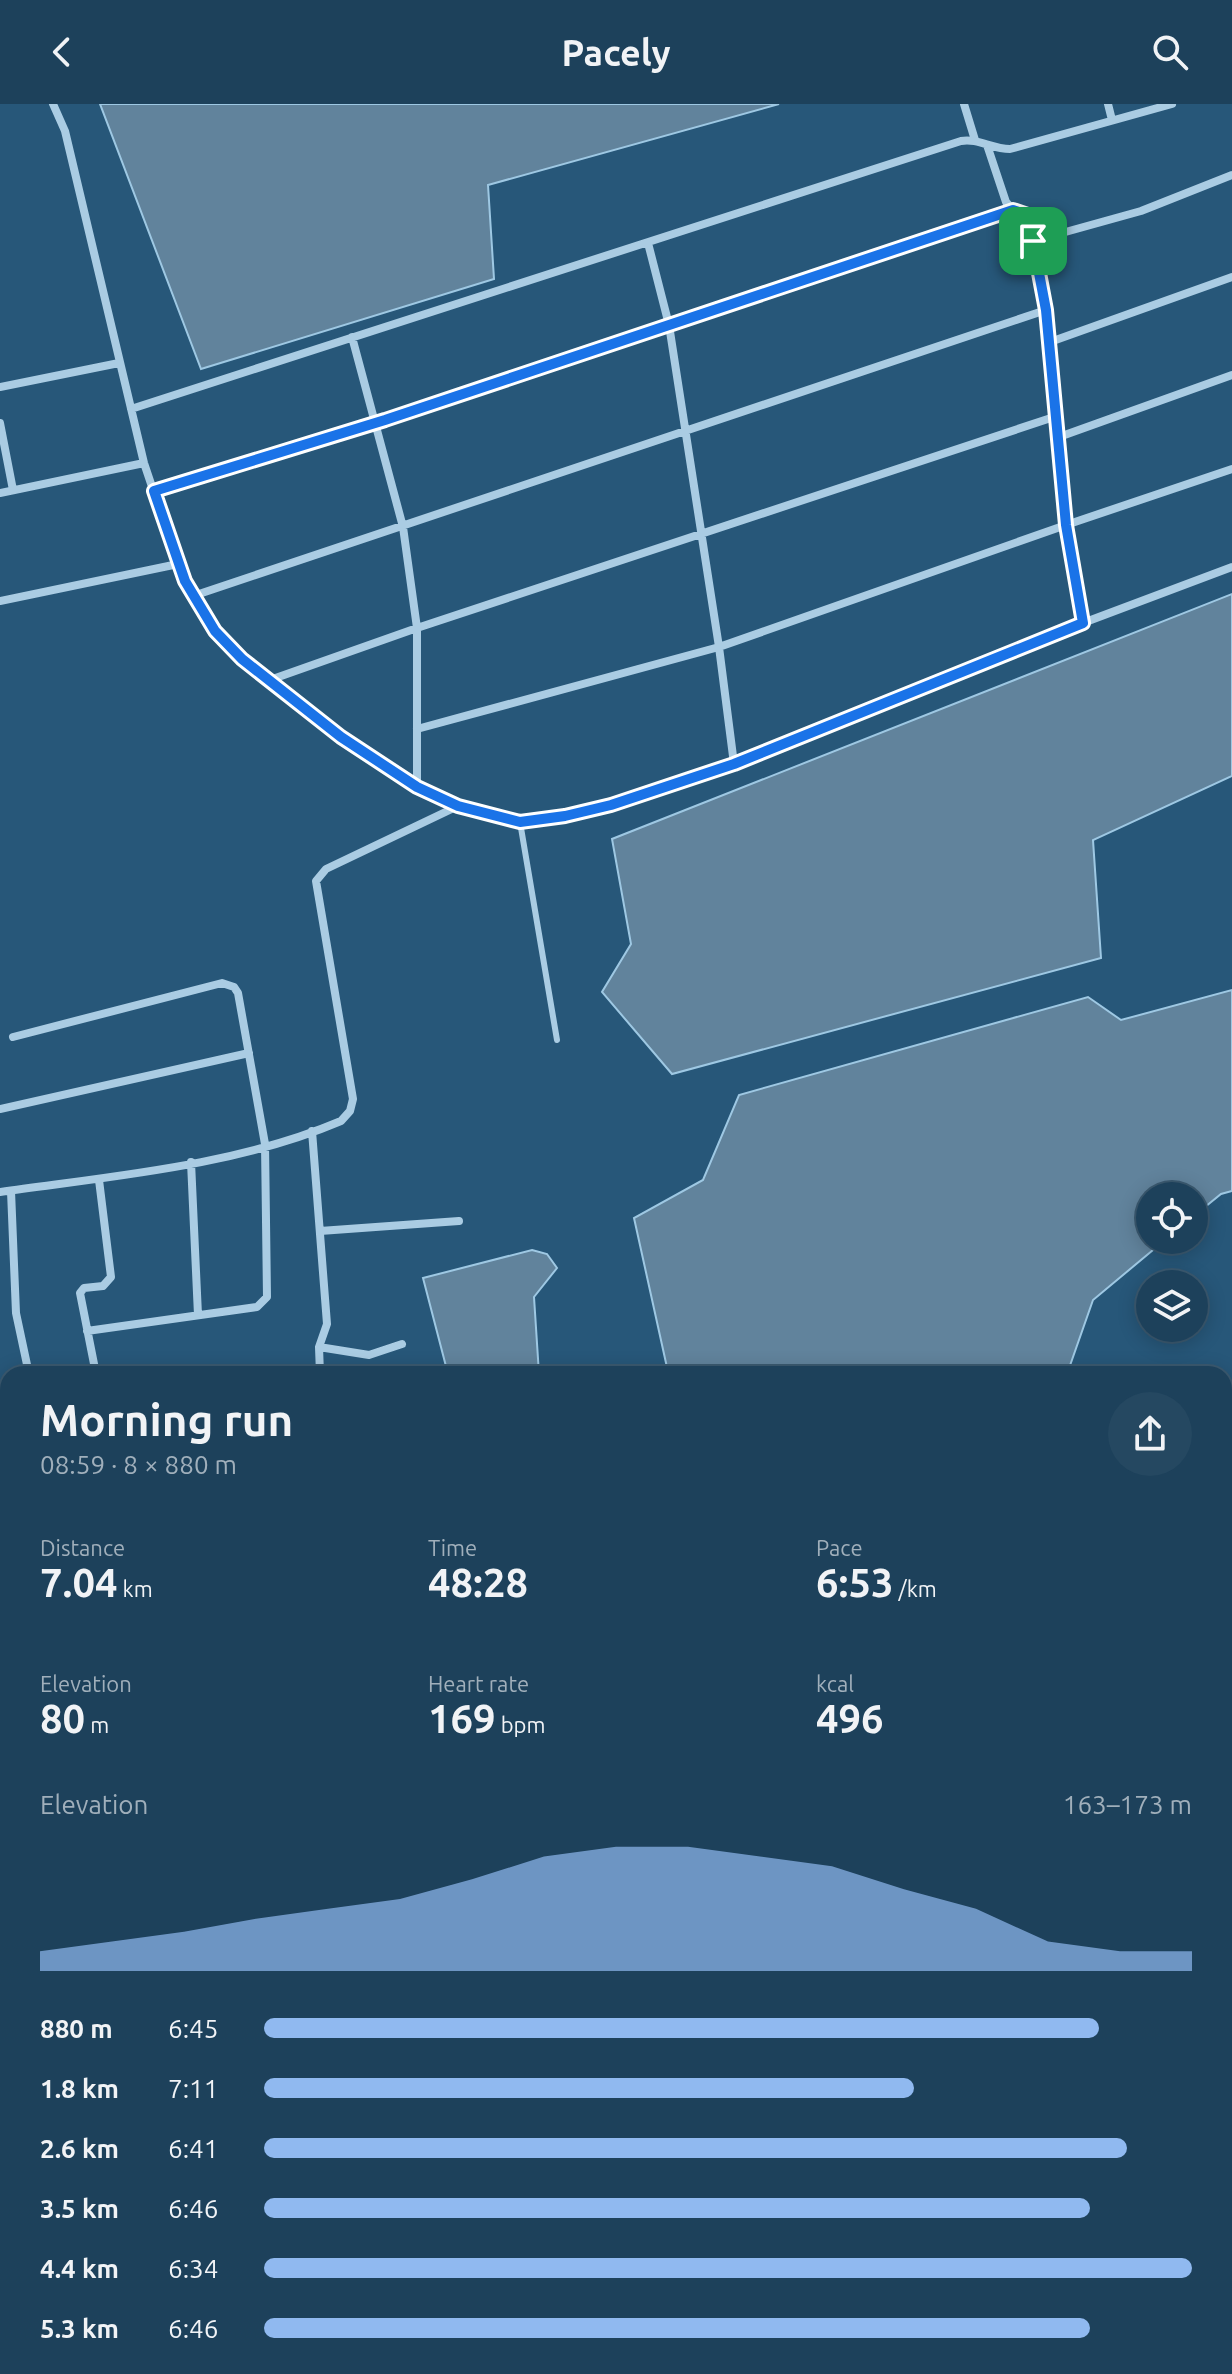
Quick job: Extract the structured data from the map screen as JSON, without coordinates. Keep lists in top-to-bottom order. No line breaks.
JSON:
{"page":{"header":"Pacely","heading":["Morning run","08:59 · 8 × 880 m"],"stats":[["Distance","7.04 km"],["Time","48:28"],["Pace","6:53 /km"],["Elevation","80 m"],["Heart rate","169 bpm"],["kcal","496"]],"chart":["Elevation","163–173 m"],"list":[{"name":"880 m","note":"6:45"},{"name":"1.8 km","note":"7:11"},{"name":"2.6 km","note":"6:41"},{"name":"3.5 km","note":"6:46"},{"name":"4.4 km","note":"6:34"},{"name":"5.3 km","note":"6:46"}]}}
